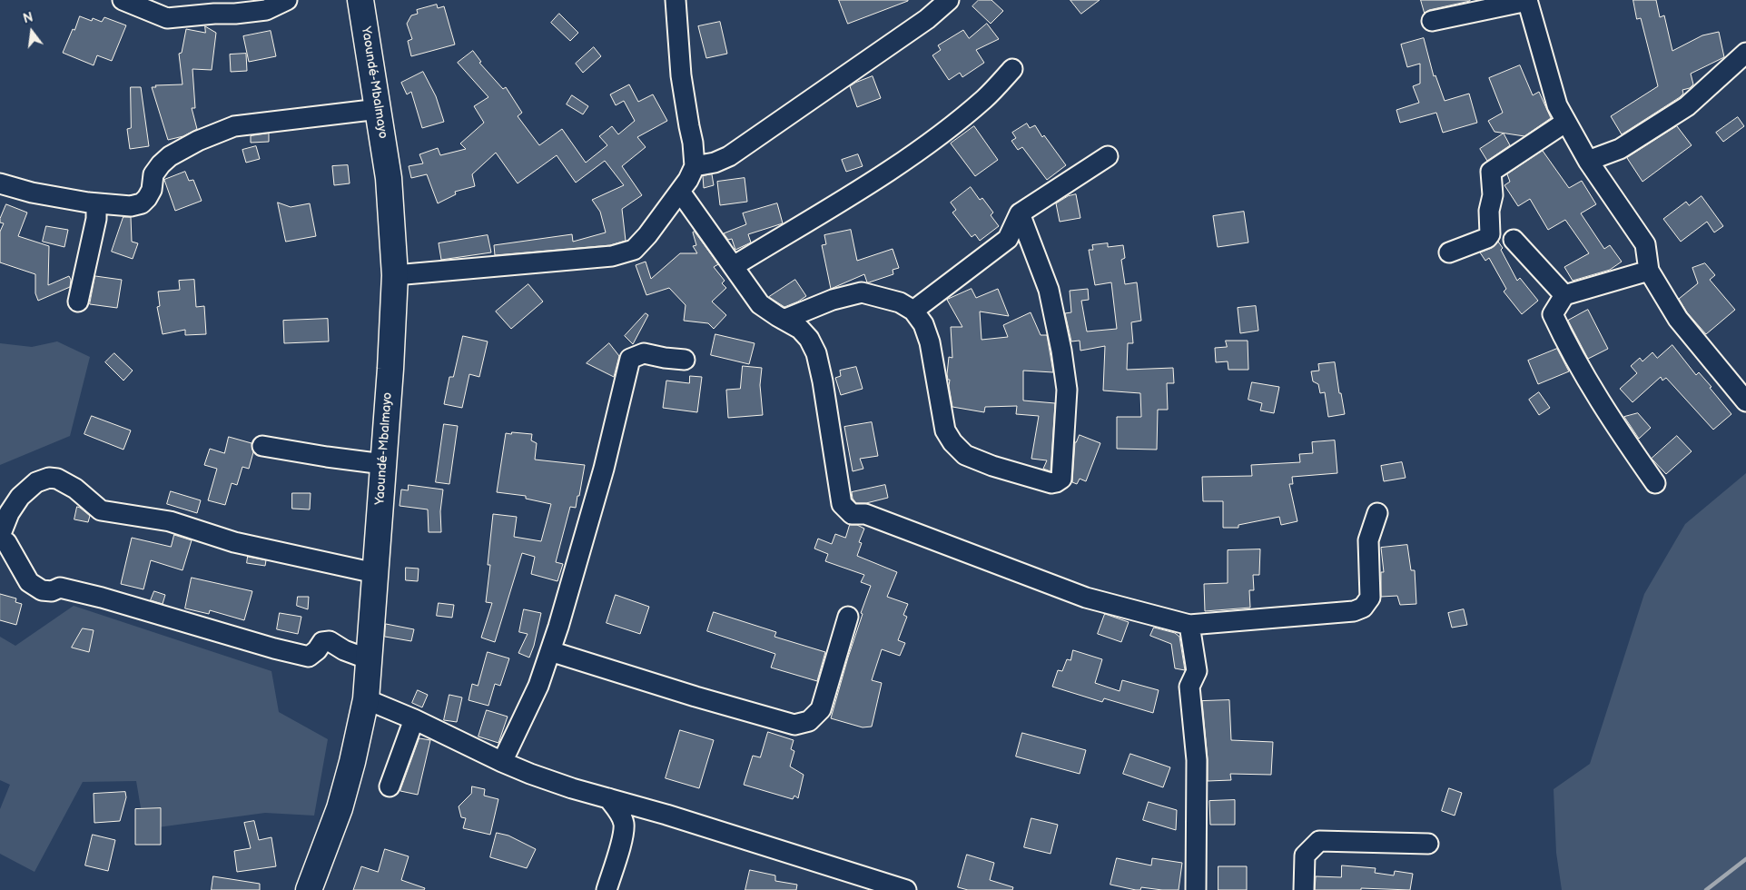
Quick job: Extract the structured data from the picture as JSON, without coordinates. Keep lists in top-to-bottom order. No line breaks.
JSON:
{"streets":{"highway":["Yaoundé-Mbalmayo"]},"north":"top"}
